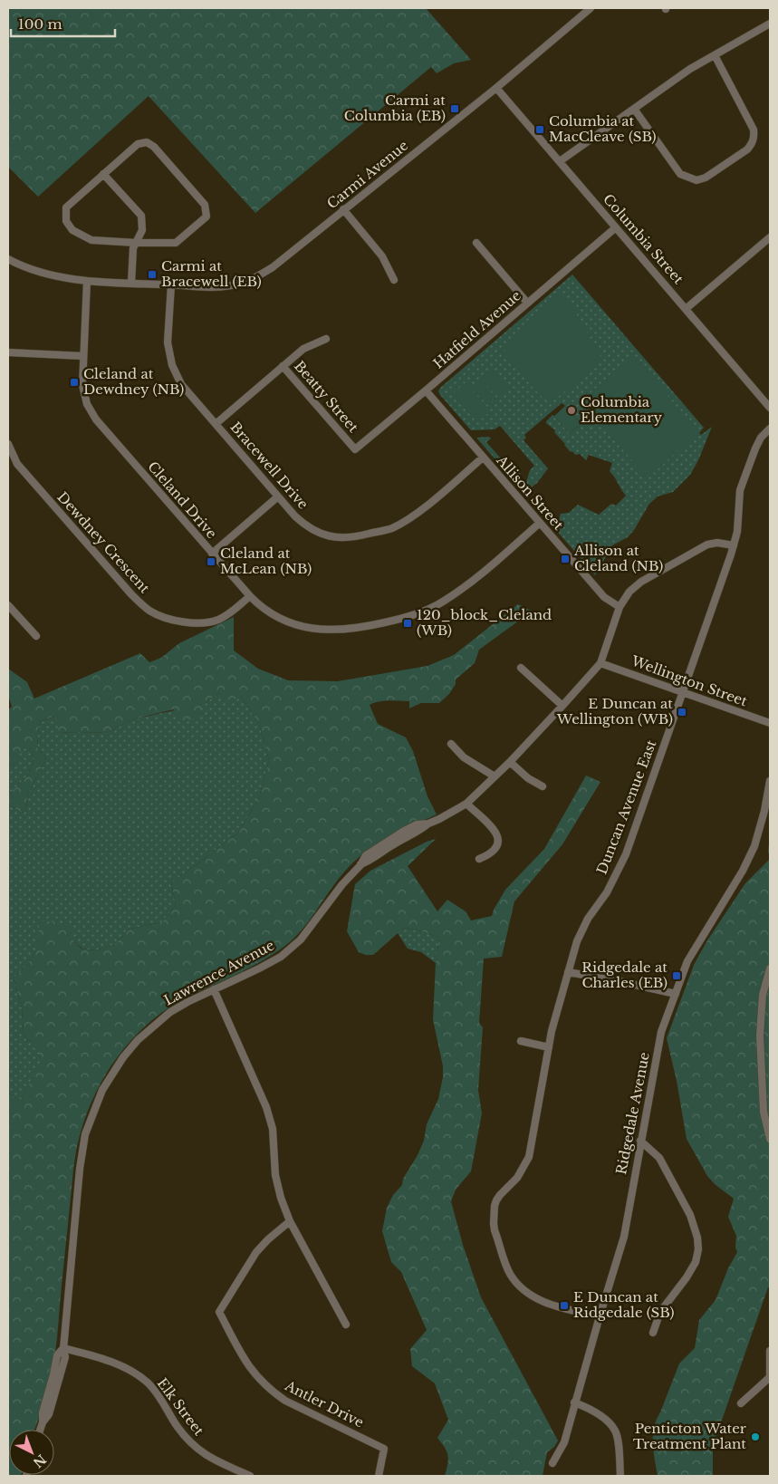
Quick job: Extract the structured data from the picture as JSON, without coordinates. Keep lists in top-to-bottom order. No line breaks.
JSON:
{"streets":{"street":["Carmi Avenue","Columbia Street","Hatfield Avenue","Beatty Street","Bracewell Drive","Allison Street","Cleland Drive","Dewdney Crescent","Wellington Street","Duncan Avenue East","Lawrence Avenue","Ridgedale Avenue","Antler Drive","Elk Street"]},"crossings":[["Carmi Avenue","Columbia Street"],["Carmi Avenue","Bracewell Drive"],["Carmi Avenue","Cleland Drive"],["Columbia Street","Hatfield Avenue"],["Hatfield Avenue","Beatty Street"],["Hatfield Avenue","Allison Street"],["Beatty Street","Bracewell Drive"],["Bracewell Drive","Allison Street"],["Allison Street","Cleland Drive"],["Allison Street","Lawrence Avenue"],["Cleland Drive","Dewdney Crescent"],["Wellington Street","Duncan Avenue East"],["Wellington Street","Lawrence Avenue"],["Duncan Avenue East","Lawrence Avenue"],["Duncan Avenue East","Ridgedale Avenue"],["Lawrence Avenue","Elk Street"]],"places":{"transit":["Carmi at Columbia (EB)","Columbia at MacCleave (SB)","Carmi at Bracewell (EB)","Cleland at Dewdney (NB)","Allison at Cleland (NB)","Cleland at McLean (NB)","120_block_Cleland (WB)","E Duncan at Wellington (WB)","Ridgedale at Charles (EB)","E Duncan at Ridgedale (SB)"],"other":["Columbia Elementary","Penticton Water Treatment Plant"]},"scale_bar":"100 m","north":"bottom right"}
